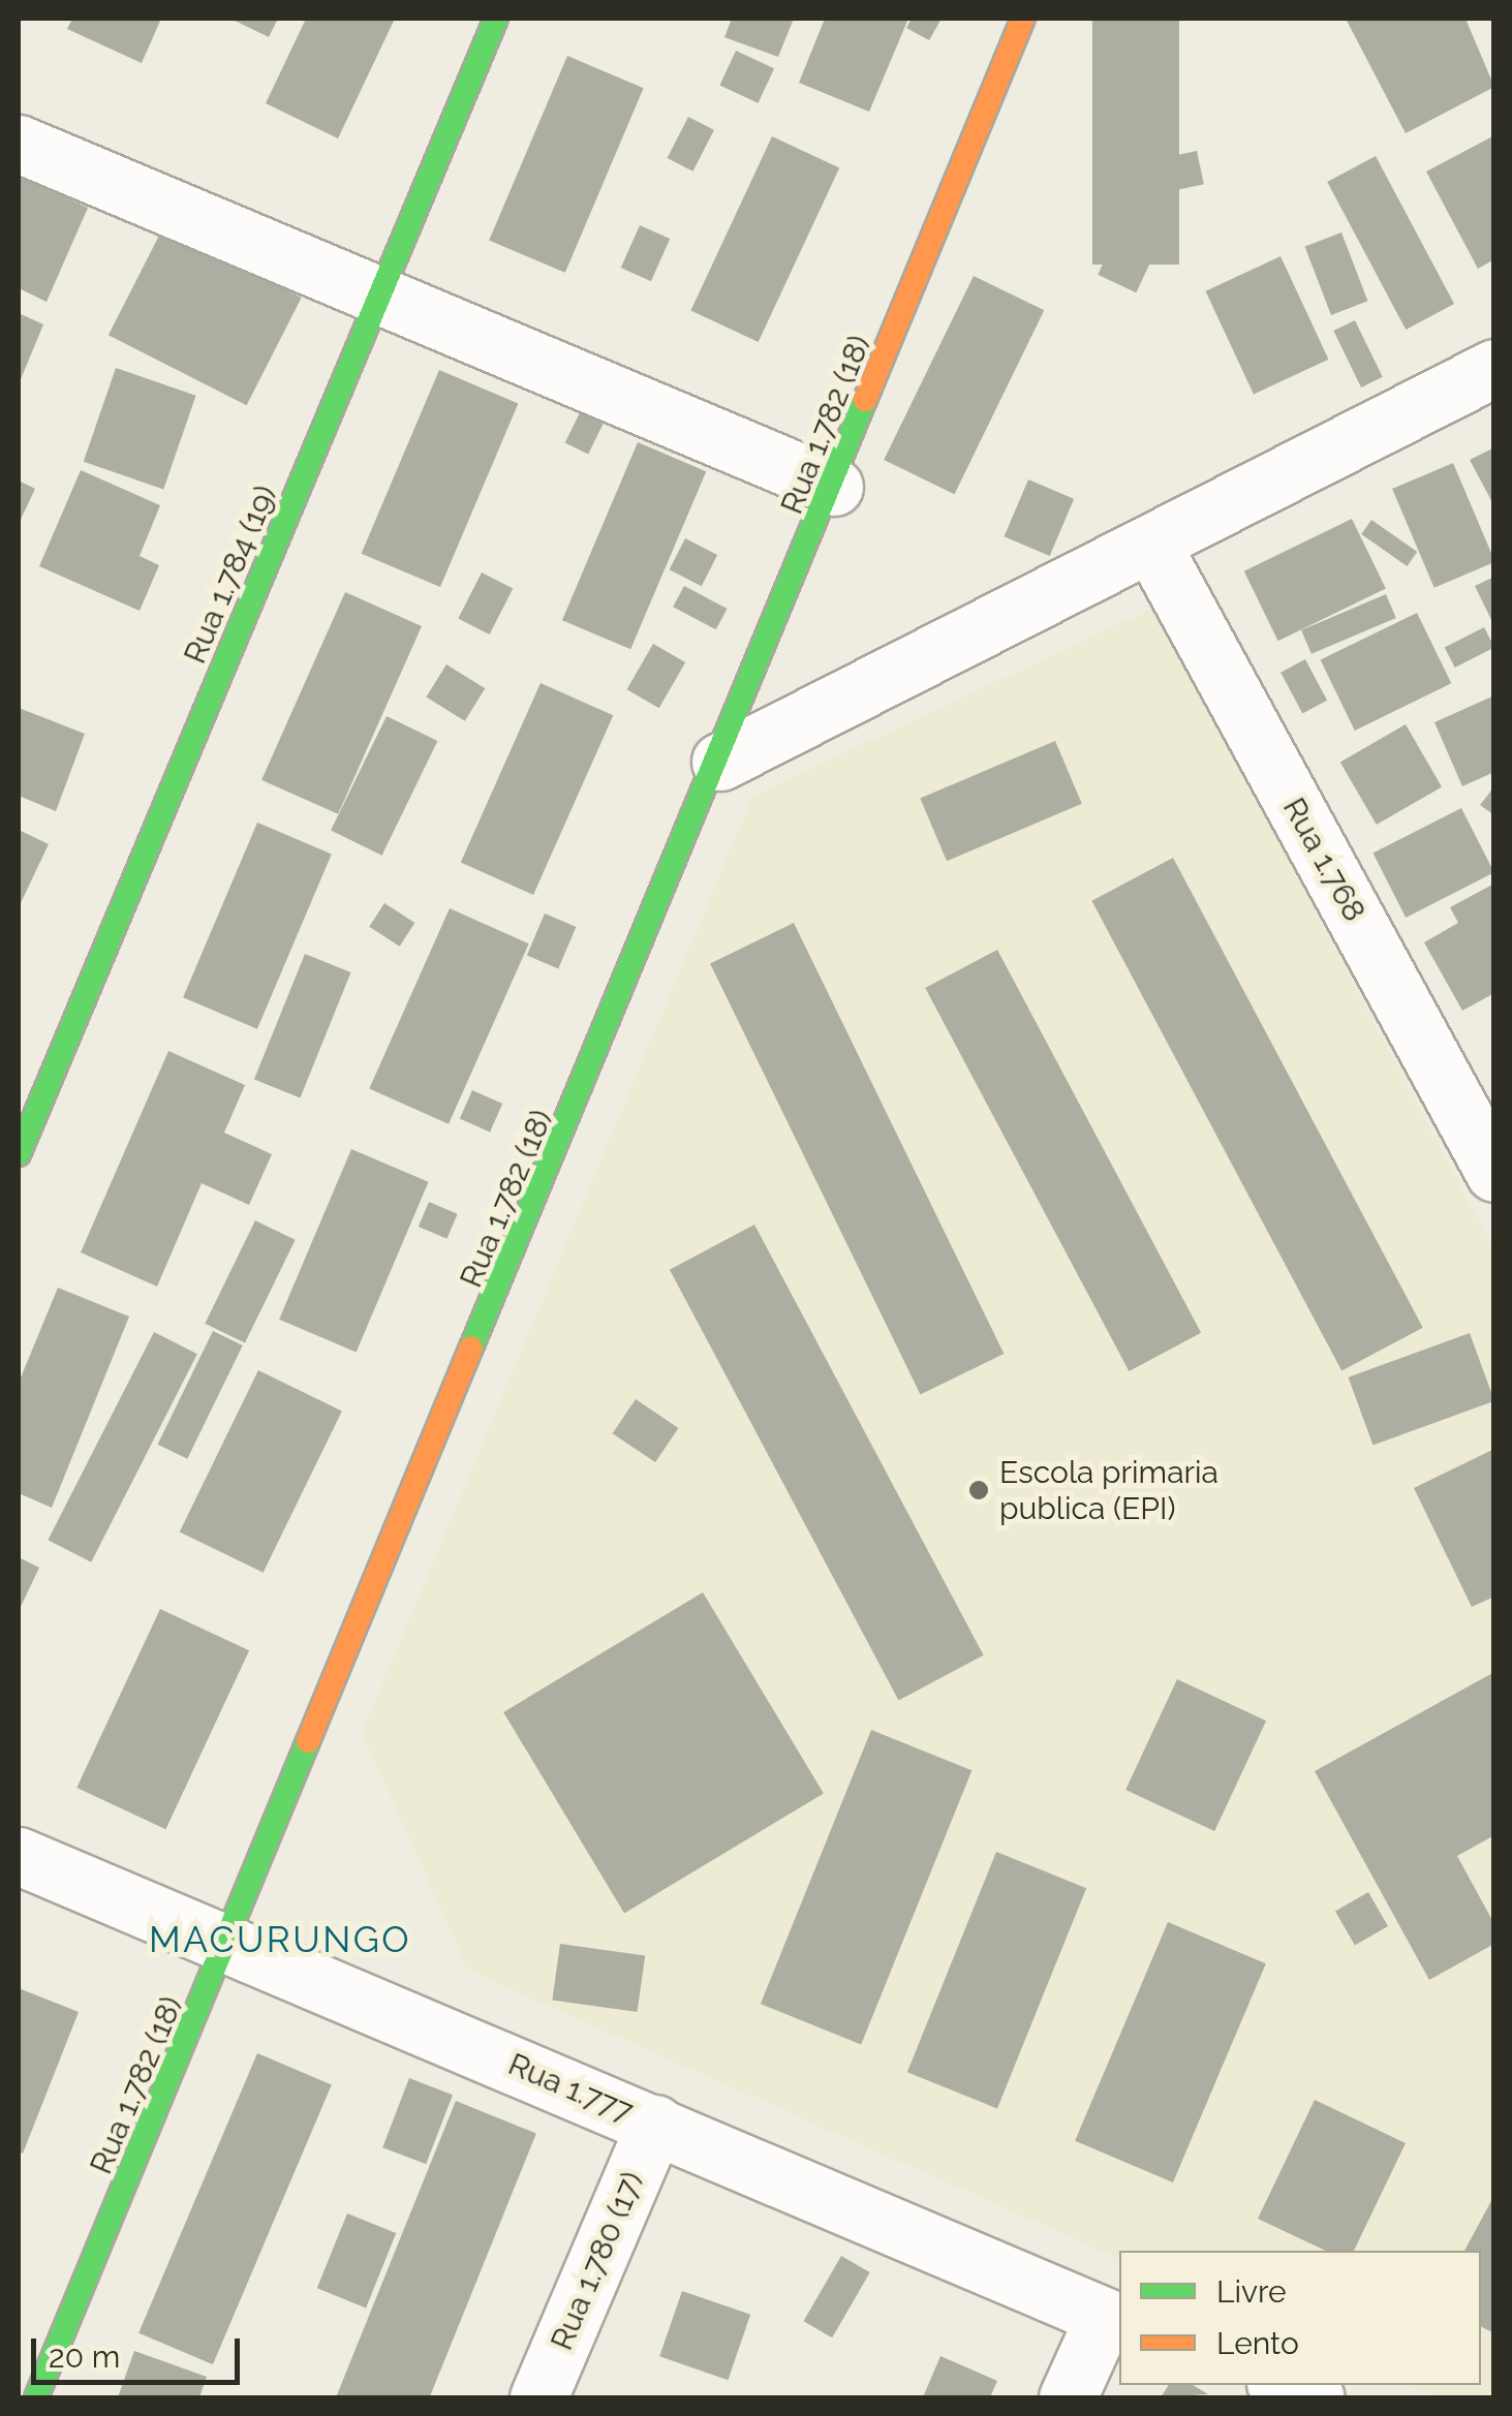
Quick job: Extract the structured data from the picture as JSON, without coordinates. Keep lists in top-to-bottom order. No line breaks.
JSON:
{"streets":{"street":["Rua 1.782 (18)","Rua 1.784 (19)","Rua 1.768","Rua 1.777","Rua 1.780 (17)"]},"crossings":[["Rua 1.782 (18)","Rua 1.777"],["Rua 1.777","Rua 1.780 (17)"]],"districts":["MACURUNGO"],"places":["Escola primaria publica (EPI)"],"legend":["Livre","Lento"],"scale_bar":"20 m"}
